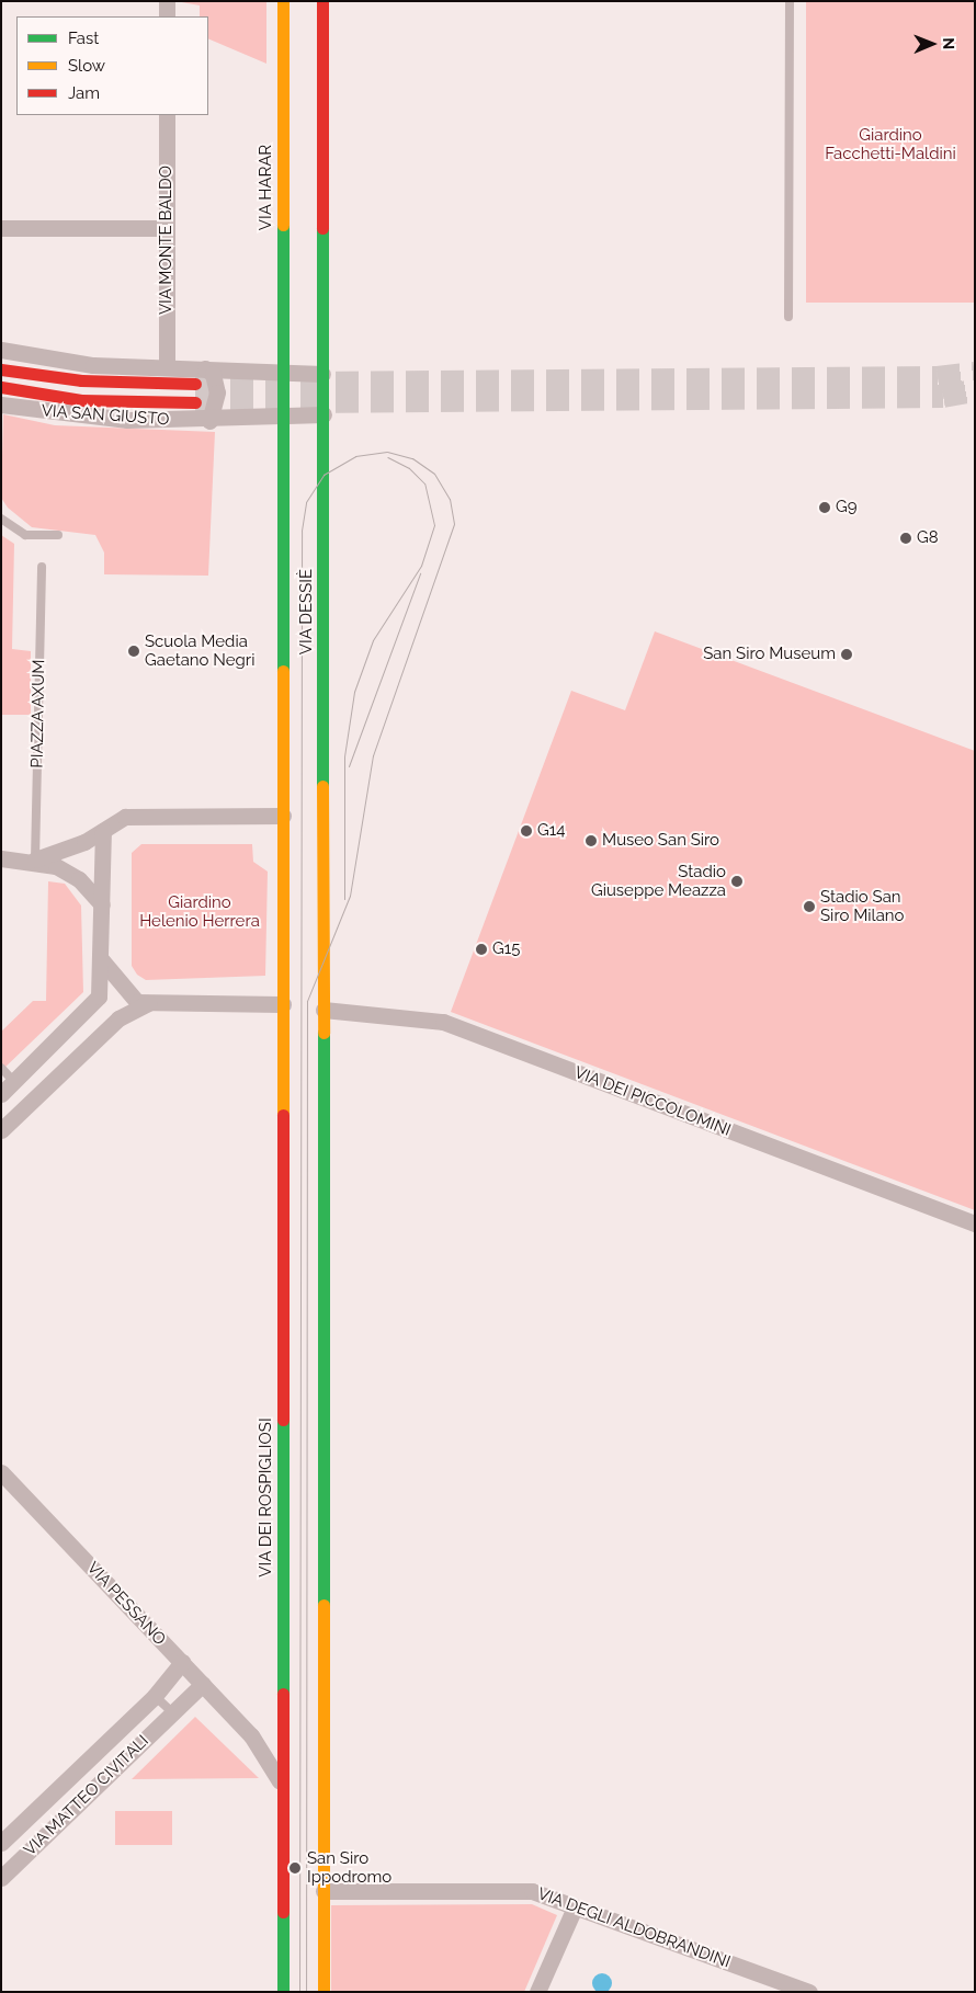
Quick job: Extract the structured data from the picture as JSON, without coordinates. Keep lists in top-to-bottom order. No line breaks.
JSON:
{"streets":{"main road":["VIA HARAR","VIA SAN GIUSTO","VIA DESSIÈ","VIA DEI ROSPIGLIOSI"],"street":["VIA MONTE BALDO","VIA DEI PICCOLOMINI","VIA PESSANO","VIA MATTEO CIVITALI","VIA DEGLI ALDOBRANDINI"],"lane":["PIAZZA AXUM"]},"crossings":[["VIA HARAR","VIA DESSIÈ"],["VIA SAN GIUSTO","VIA DESSIÈ"],["VIA DEI PICCOLOMINI","VIA DEI ROSPIGLIOSI"],["VIA DEI ROSPIGLIOSI","VIA PESSANO"],["VIA PESSANO","VIA MATTEO CIVITALI"]],"parks":["Giardino Facchetti-Maldini","Giardino Helenio Herrera"],"places":["G9","G8","Scuola Media Gaetano Negri","San Siro Museum","G14","Museo San Siro","Stadio Giuseppe Meazza","Stadio San Siro Milano","G15","San Siro Ippodromo"],"legend":["Fast","Slow","Jam"],"north":"right"}
